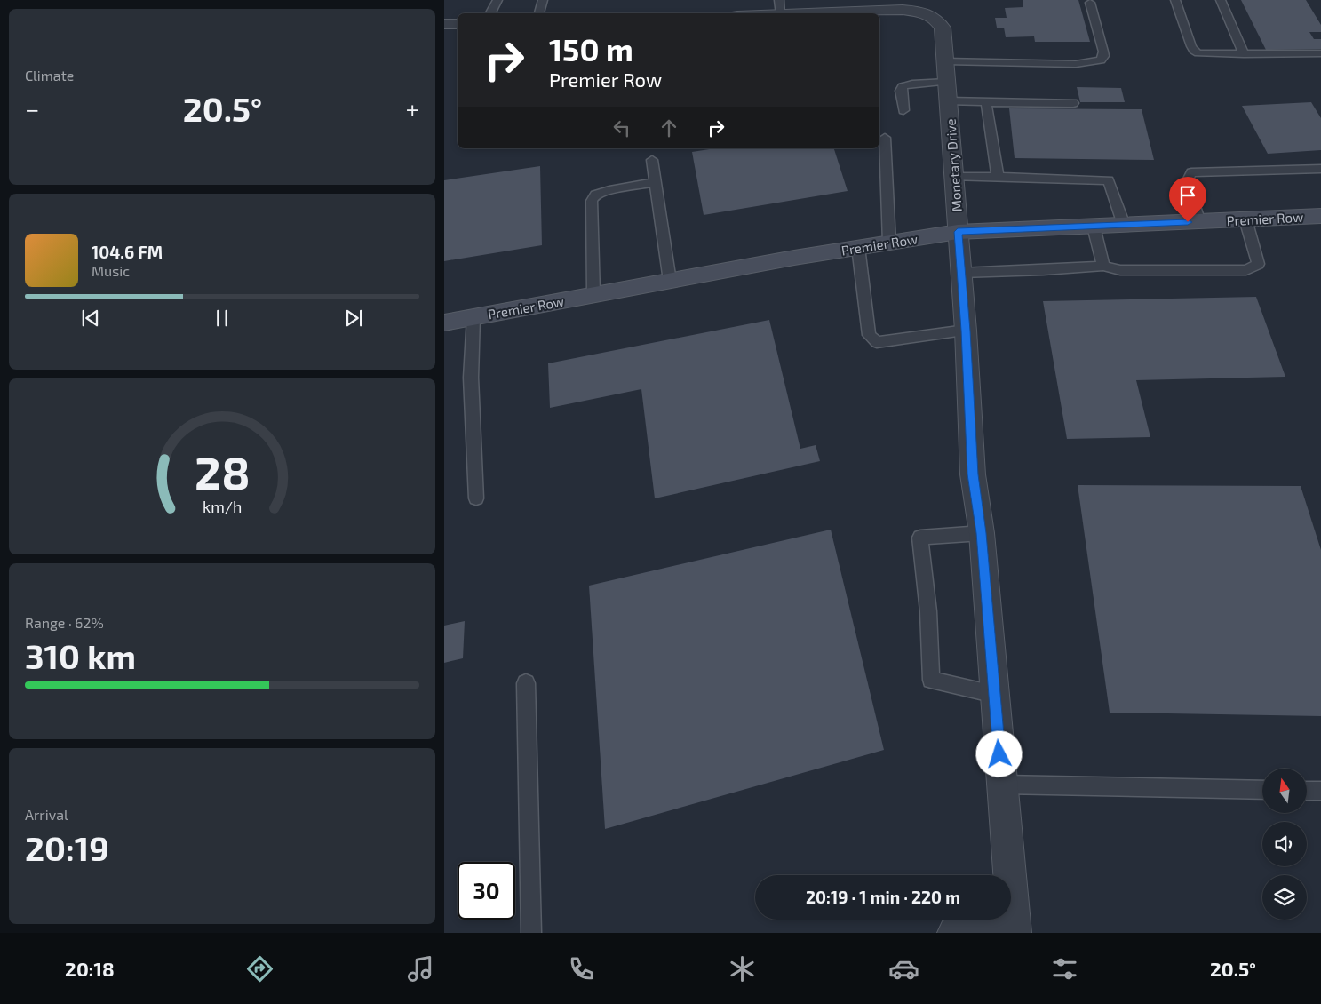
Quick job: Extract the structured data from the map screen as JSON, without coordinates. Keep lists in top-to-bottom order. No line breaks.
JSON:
{"streets":{"street":["Monetary Drive","Premier Row"]},"crossings":[["Monetary Drive","Premier Row"]],"north":"top","page":{"tile":["Climate",["Range · 62%","310 km"],["Arrival","20:19"]],"turn":["150 m","Premier Row"],"heat":["−","20.5°","+"],"song":["104.6 FM","Music"],"limit":"30","trip":"20:19 · 1 min · 220 m","tabs":["20:18","20.5°"],"gauge":["28","km/h"]}}
